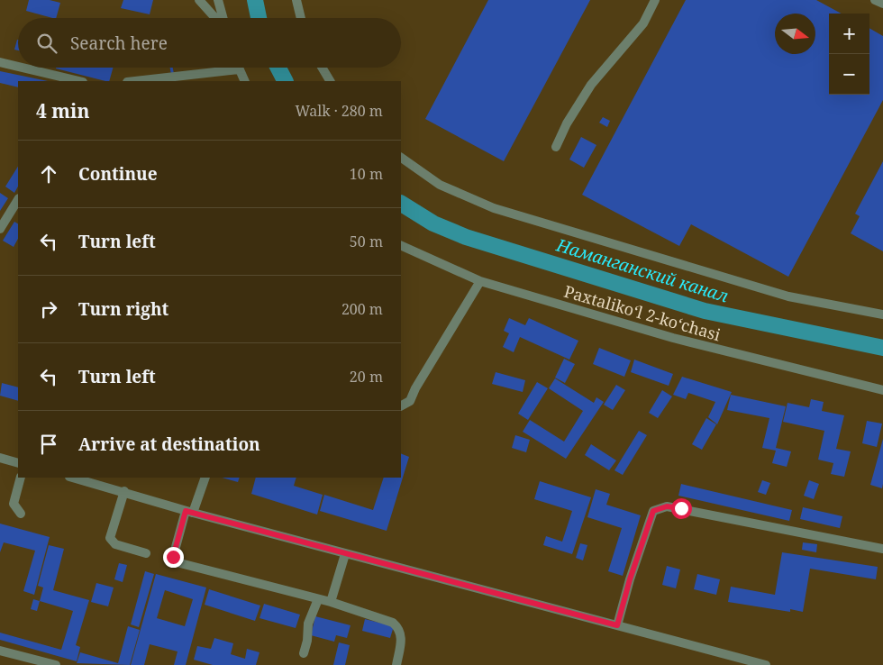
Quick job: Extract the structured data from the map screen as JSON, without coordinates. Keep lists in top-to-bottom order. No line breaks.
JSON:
{"streets":{"street":["Paxtalikoʻl 2-koʻchasi"]},"water":["Наманганский канал"],"north":"right","page":{"map_buttons":["+","−"],"search":"Search here","heading":["4 min","Walk · 280 m"],"list":[["Continue","10 m"],["Turn left","50 m"],["Turn right","200 m"],["Turn left","20 m"],"Arrive at destination"]}}
